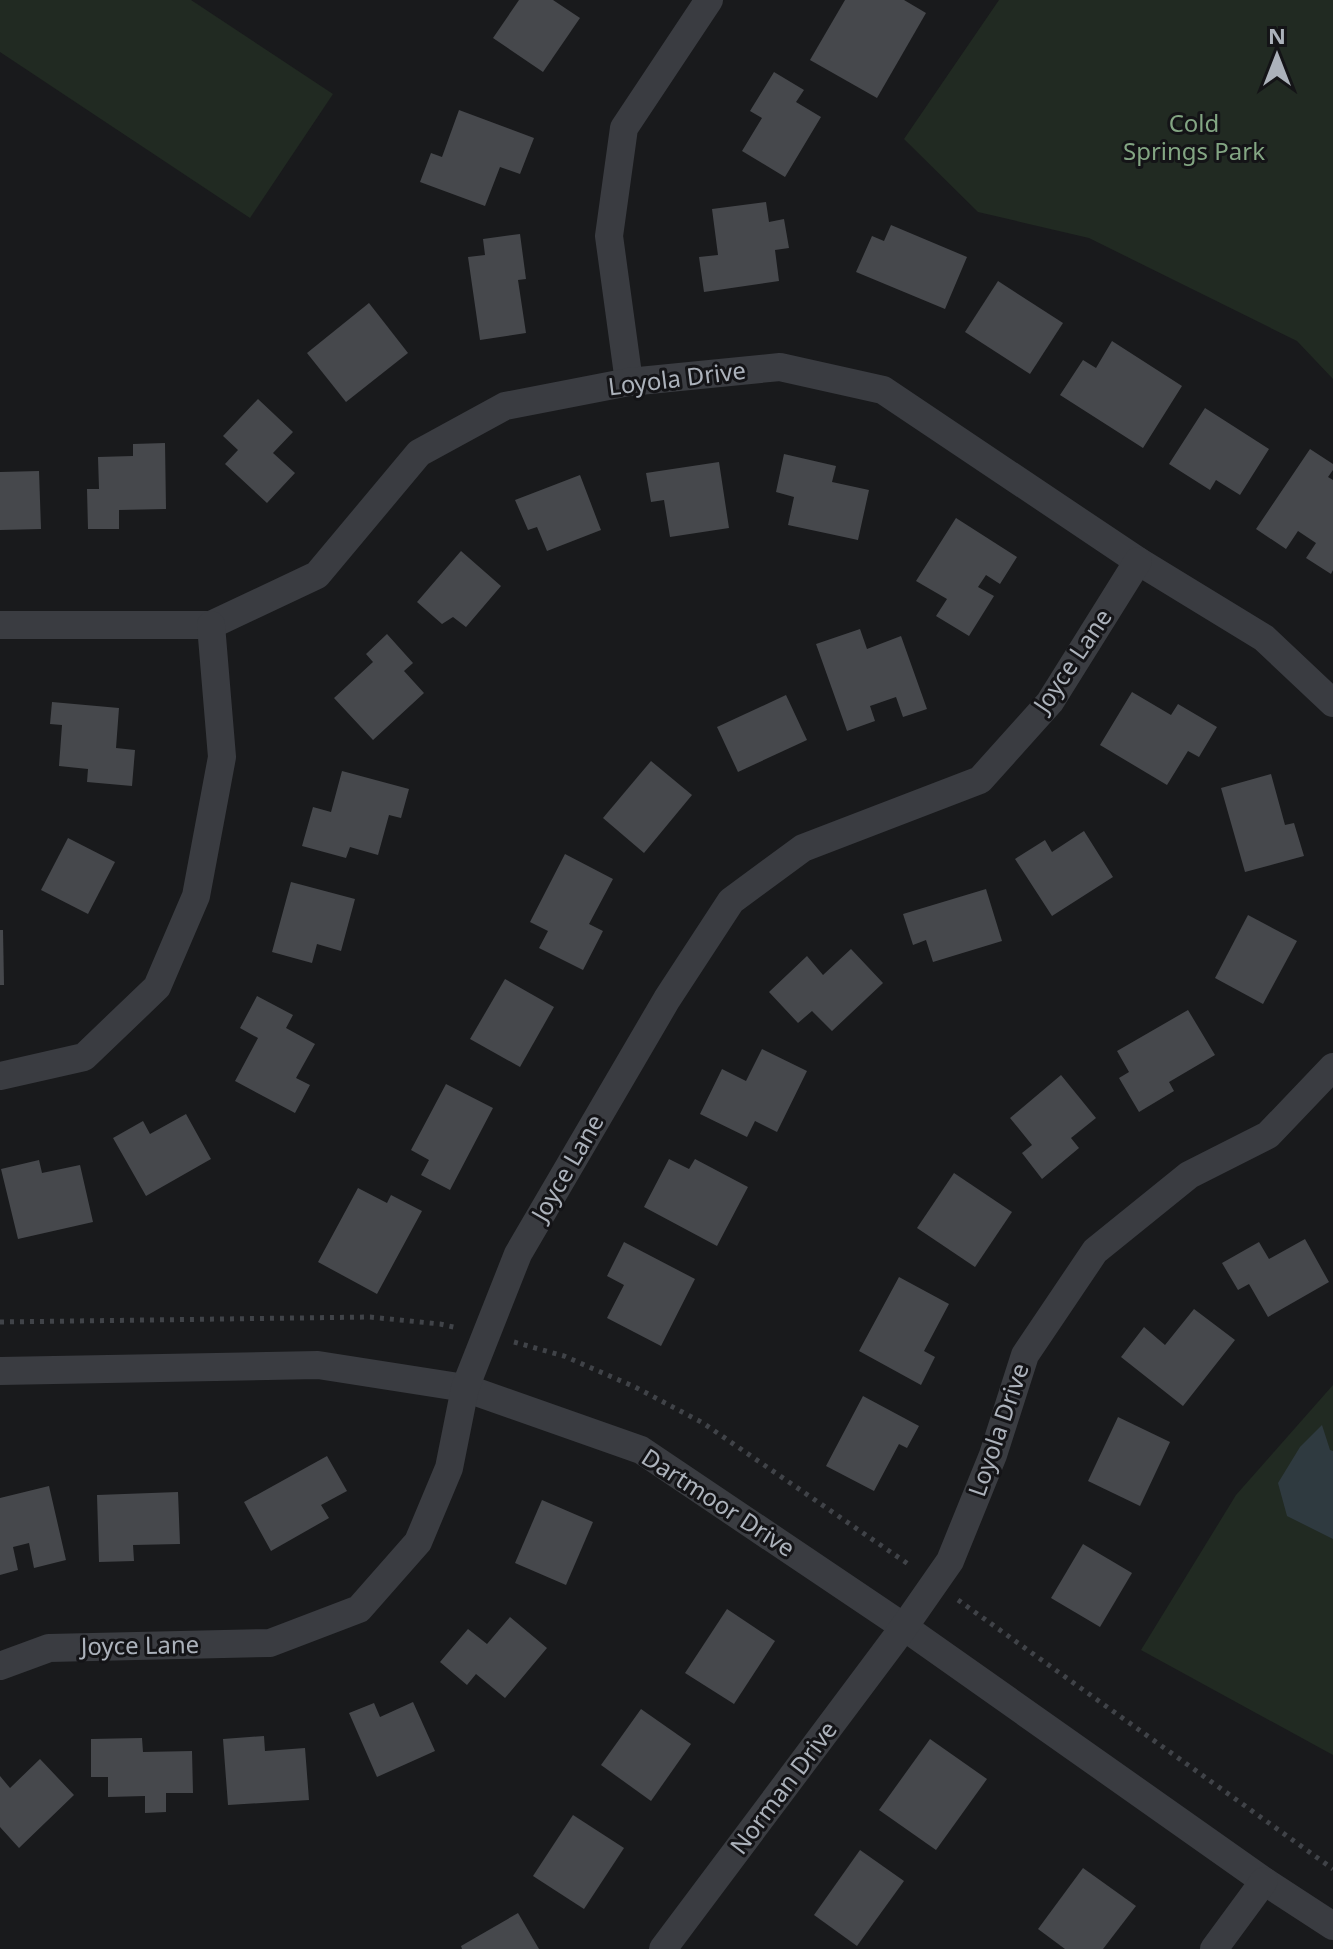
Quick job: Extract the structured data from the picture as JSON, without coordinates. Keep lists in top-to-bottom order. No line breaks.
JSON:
{"streets":{"street":["Loyola Drive","Joyce Lane","Dartmoor Drive","Norman Drive"]},"crossings":[["Loyola Drive","Joyce Lane"],["Loyola Drive","Dartmoor Drive"],["Loyola Drive","Norman Drive"],["Joyce Lane","Dartmoor Drive"],["Dartmoor Drive","Norman Drive"]],"parks":["Cold Springs Park"],"north":"top"}
